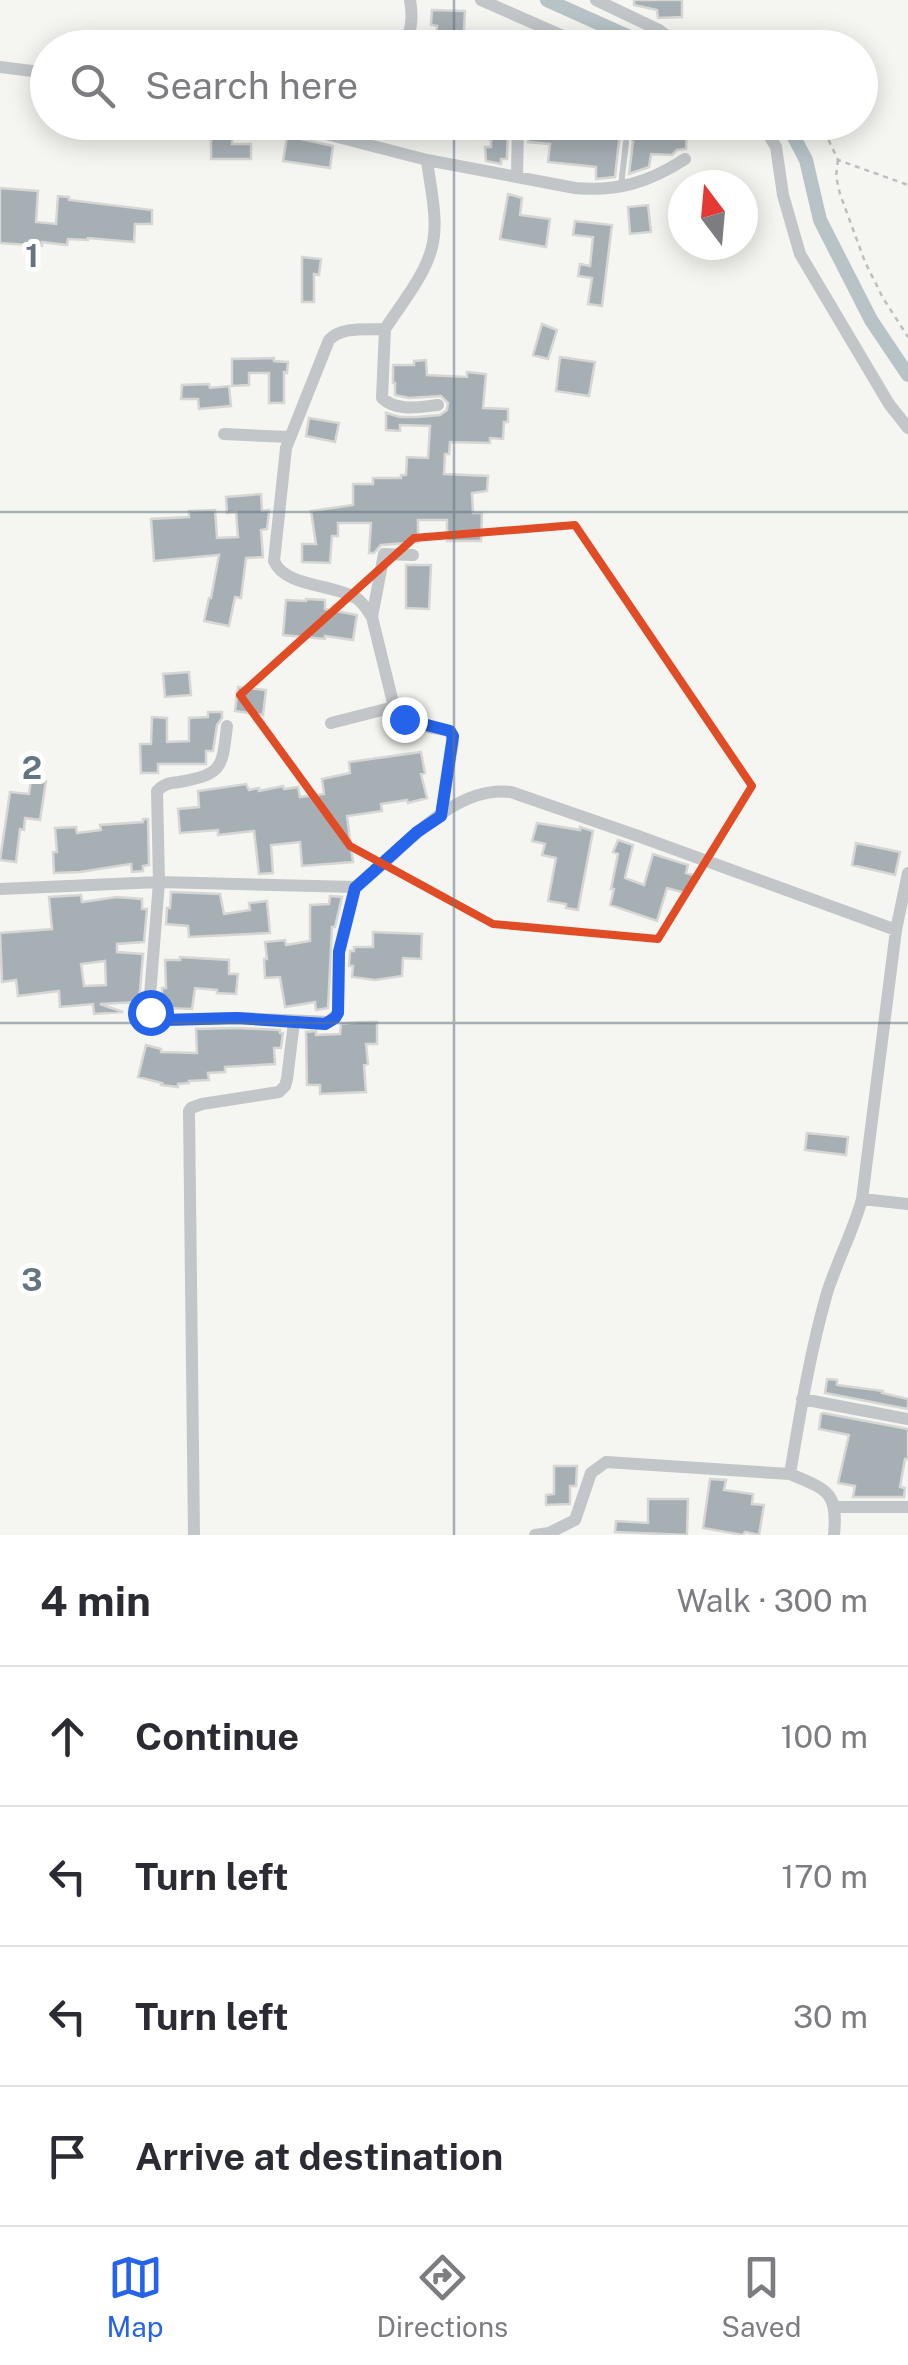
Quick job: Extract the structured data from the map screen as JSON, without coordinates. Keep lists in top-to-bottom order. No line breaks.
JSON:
{"north":"top","page":{"search":"Search here","heading":["4 min","Walk · 300 m"],"list":[["Continue","100 m"],["Turn left","170 m"],["Turn left","30 m"],"Arrive at destination"],"nav":["Map","Directions","Saved"]},"grid":{"rows":["1","2","3"]}}
